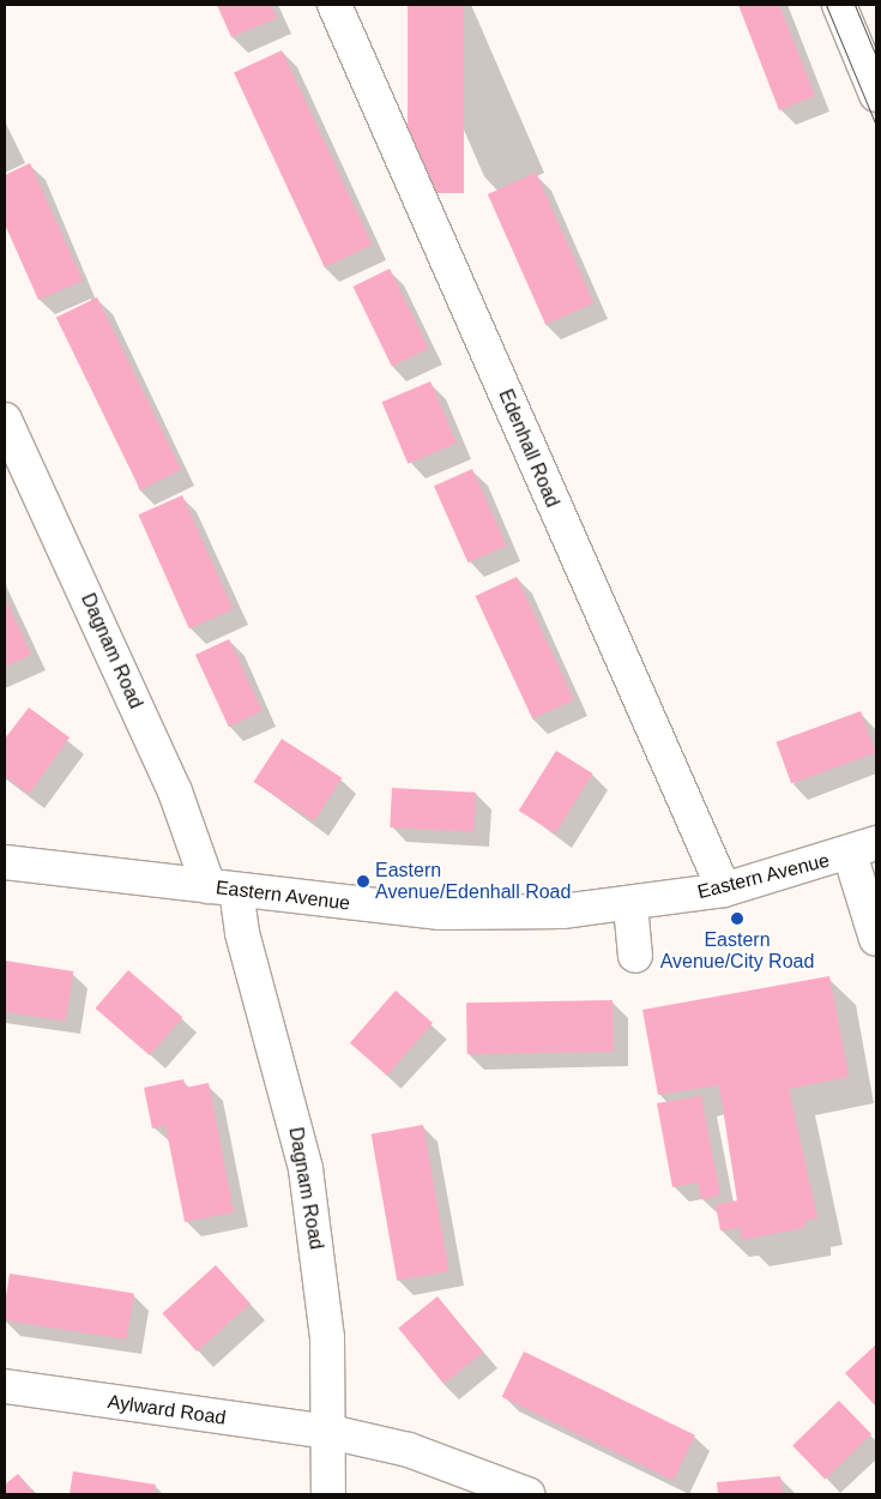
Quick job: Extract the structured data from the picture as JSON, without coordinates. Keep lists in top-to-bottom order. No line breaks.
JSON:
{"streets":{"street":["Edenhall Road","Dagnam Road","Eastern Avenue","Aylward Road"]},"crossings":[["Edenhall Road","Eastern Avenue"],["Dagnam Road","Eastern Avenue"],["Dagnam Road","Aylward Road"]],"places":["Eastern Avenue/Edenhall Road","Eastern Avenue/City Road"]}
